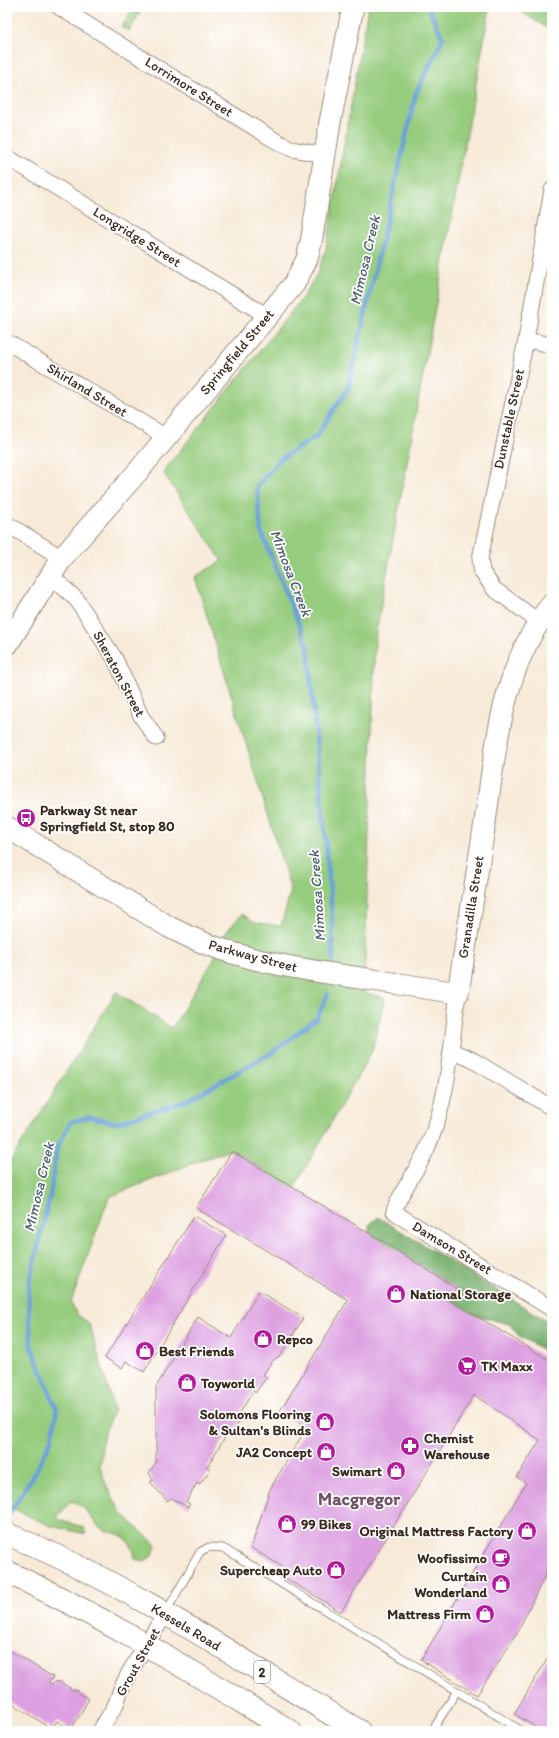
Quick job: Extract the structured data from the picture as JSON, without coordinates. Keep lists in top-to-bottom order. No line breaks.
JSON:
{"streets":{"highway":["Kessels Road","2"],"street":["Lorrimore Street","Longridge Street","Springfield Street","Shirland Street","Dunstable Street","Sheraton Street","Granadilla Street","Parkway Street","Damson Street","Grout Street"]},"crossings":[["Lorrimore Street","Springfield Street"],["Longridge Street","Springfield Street"],["Springfield Street","Shirland Street"],["Springfield Street","Sheraton Street"],["Dunstable Street","Granadilla Street"],["Granadilla Street","Parkway Street"],["Granadilla Street","Damson Street"],["Kessels Road","Grout Street"]],"districts":["Macgregor"],"water":["Mimosa Creek"],"places":{"bus stop":["Parkway St near Springfield St, stop 80"],"shop":["National Storage","Repco","Best Friends","Toyworld","Solomons Flooring & Sultan's Blinds","JA2 Concept","Swimart","99 Bikes","Original Mattress Factory","Supercheap Auto","Curtain Wonderland","Mattress Firm"],"supermarket":["TK Maxx"],"pharmacy":["Chemist Warehouse"],"cafe":["Woofissimo"]}}
